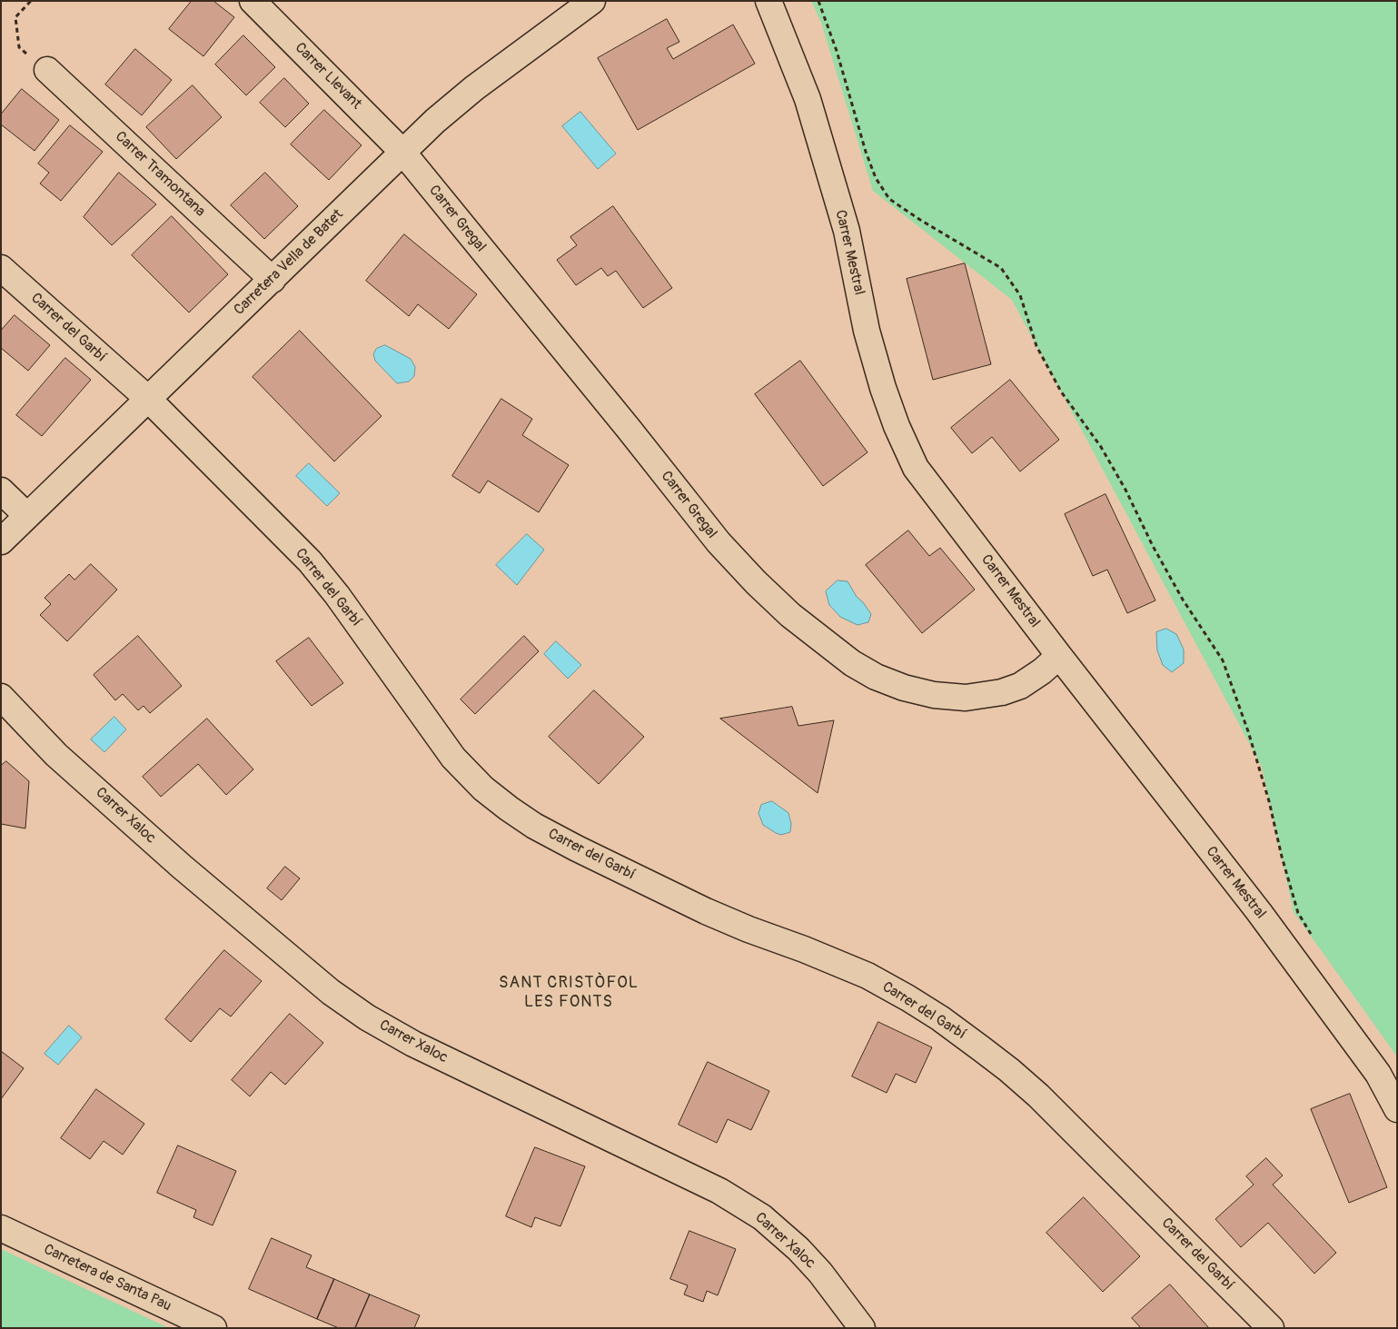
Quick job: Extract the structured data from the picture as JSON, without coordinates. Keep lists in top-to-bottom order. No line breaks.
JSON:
{"streets":{"street":["Carrer Llevant","Carrer Tramontana","Carrer Gregal","Carrer Mestral","Carretera Vella de Batet","Carrer del Garbí","Carrer Xaloc","Carretera de Santa Pau"]},"crossings":[["Carrer Llevant","Carrer Gregal"],["Carrer Llevant","Carretera Vella de Batet"],["Carrer Tramontana","Carretera Vella de Batet"],["Carrer Gregal","Carrer Mestral"],["Carrer Gregal","Carretera Vella de Batet"],["Carretera Vella de Batet","Carrer del Garbí"]],"districts":["SANT CRISTÒFOL LES FONTS"]}
